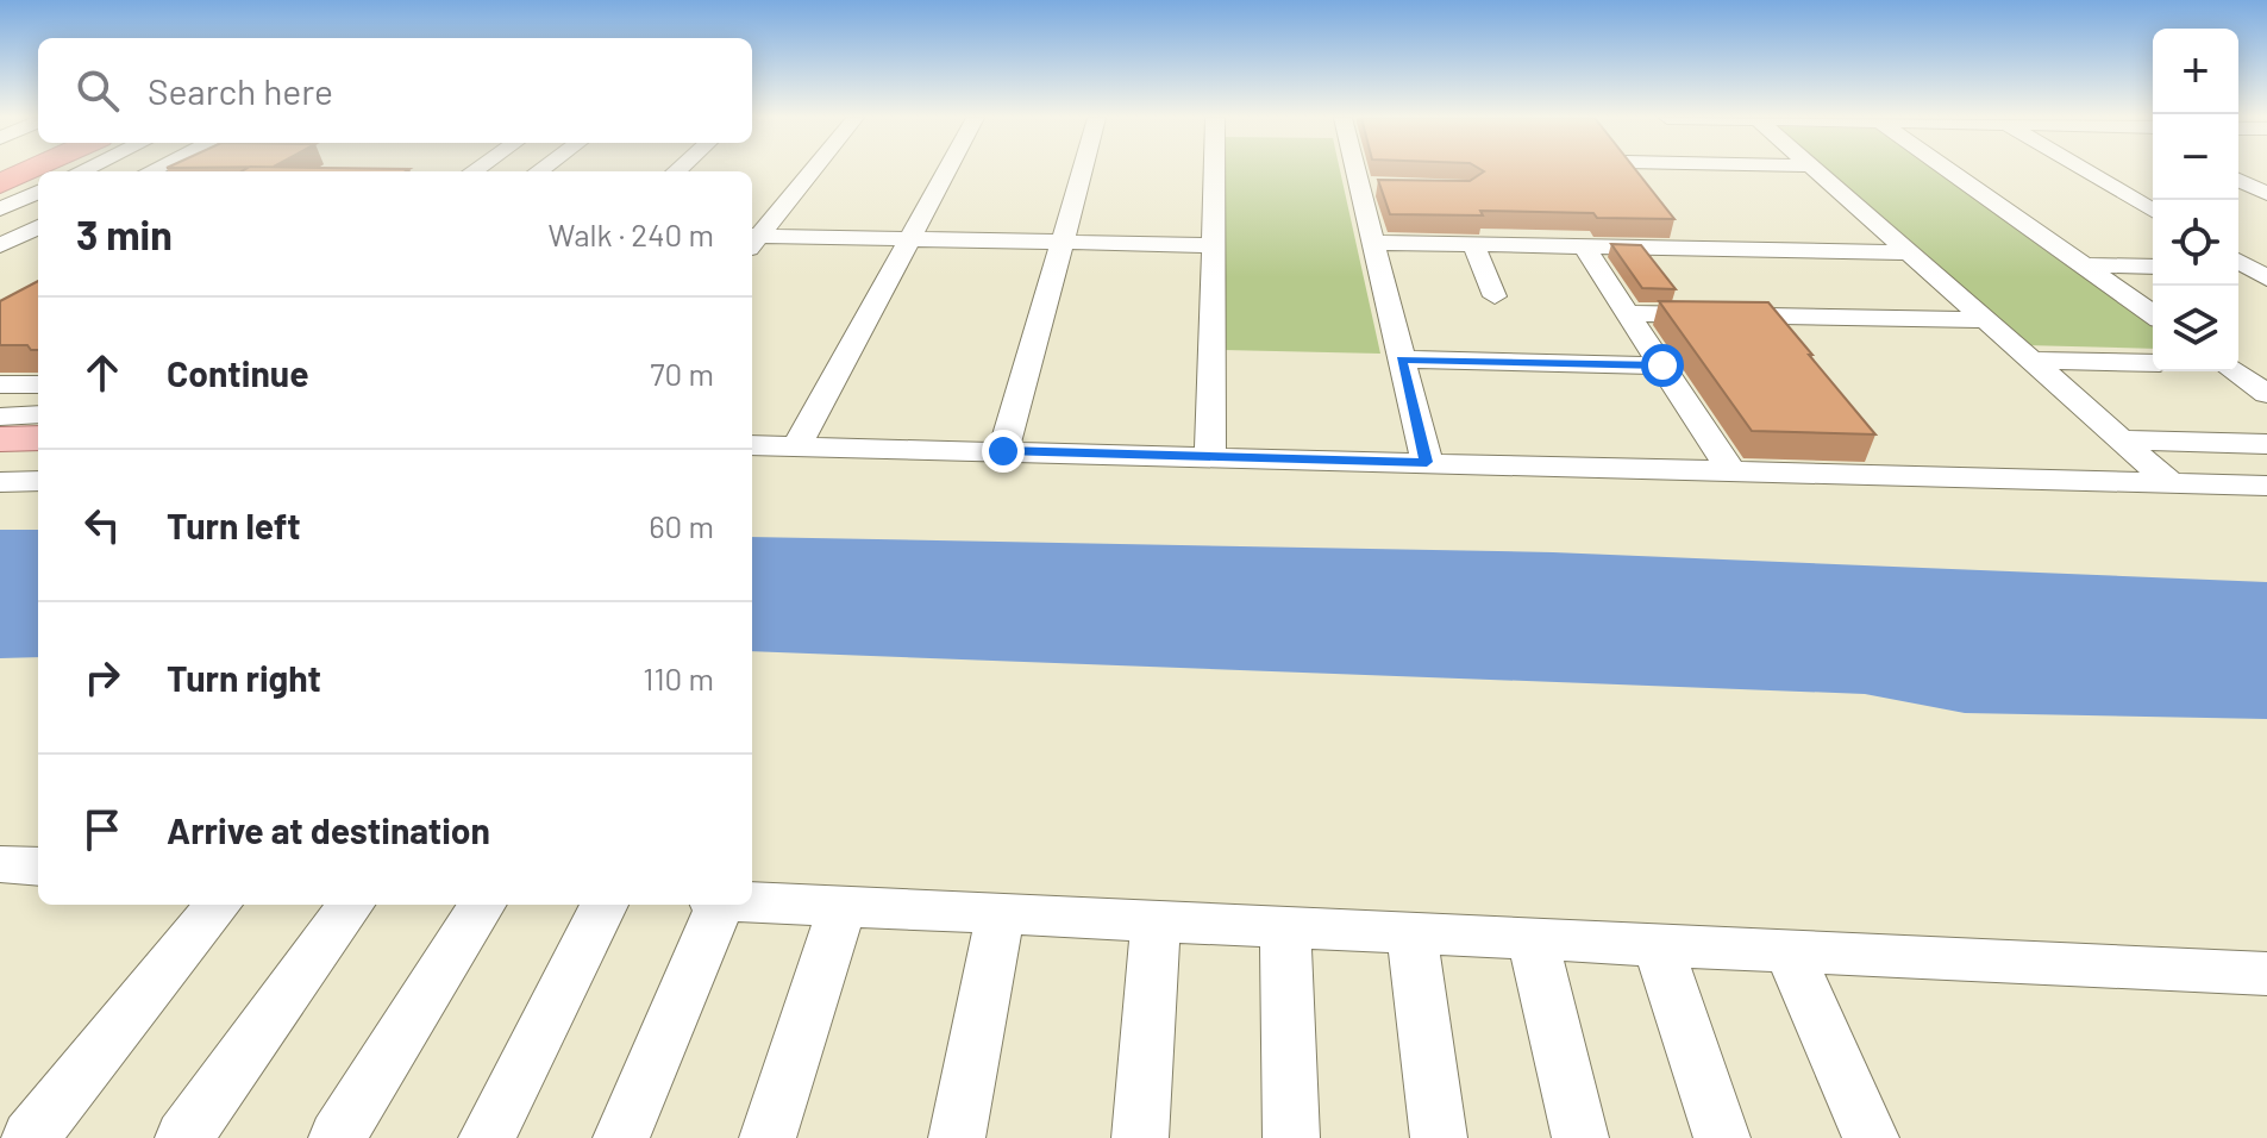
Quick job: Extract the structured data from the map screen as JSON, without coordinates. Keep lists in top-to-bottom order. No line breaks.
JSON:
{"page":{"map_buttons":["+","−"],"search":"Search here","heading":["3 min","Walk · 240 m"],"list":[["Continue","70 m"],["Turn left","60 m"],["Turn right","110 m"],"Arrive at destination"]}}
